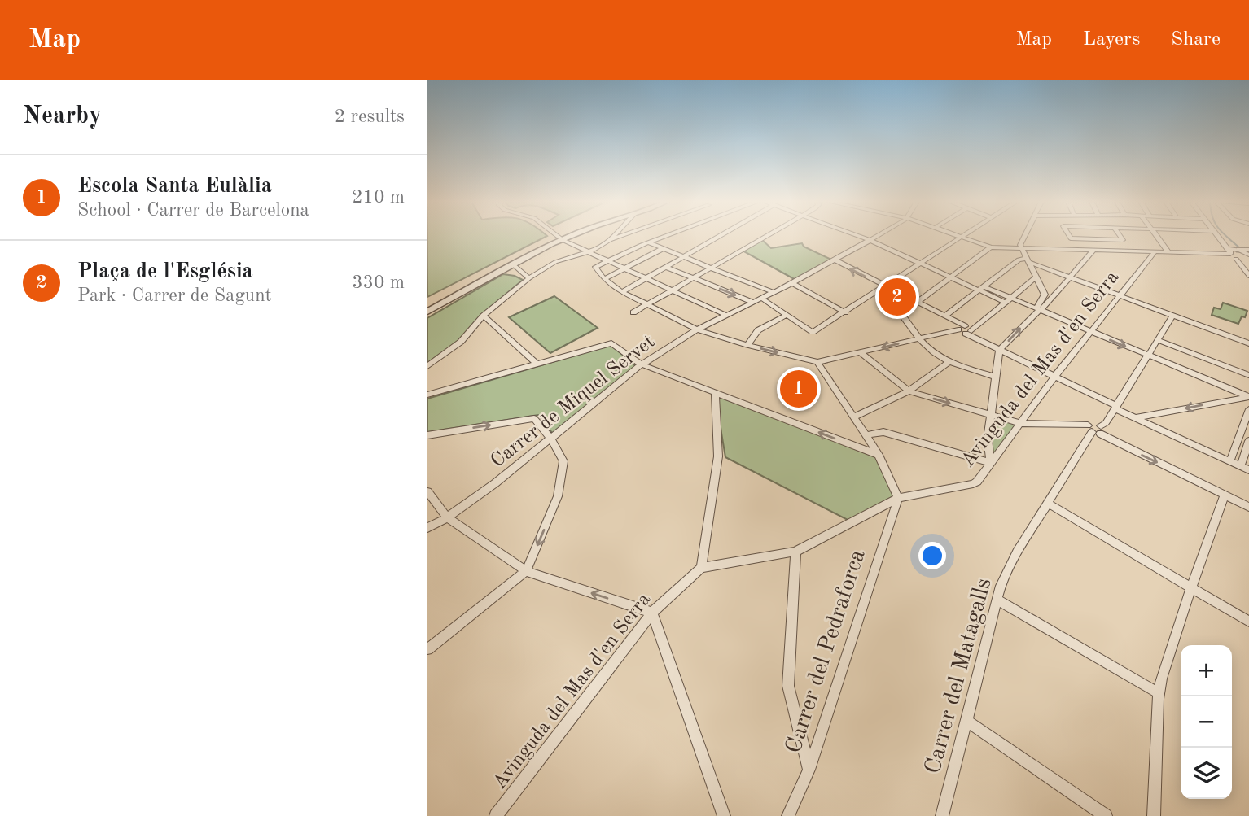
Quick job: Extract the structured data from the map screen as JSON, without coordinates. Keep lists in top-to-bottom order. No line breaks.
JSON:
{"streets":{"street":["Avinguda del Mas d'en Serra","Carrer de Miquel Servet","Carrer del Pedraforca","Carrer del Matagalls"]},"crossings":[["Avinguda del Mas d'en Serra","Carrer del Pedraforca"]],"page":{"header":"Map","nav":["Map","Layers","Share"],"heading":["Nearby","2 results"],"list":[{"mark":"1","name":"Escola Santa Eulàlia","note":"School · Carrer de Barcelona","value":"210 m"},{"mark":"2","name":"Plaça de l'Església","note":"Park · Carrer de Sagunt","value":"330 m"}],"pins":["2","1"],"map_buttons":["+","−"]}}
